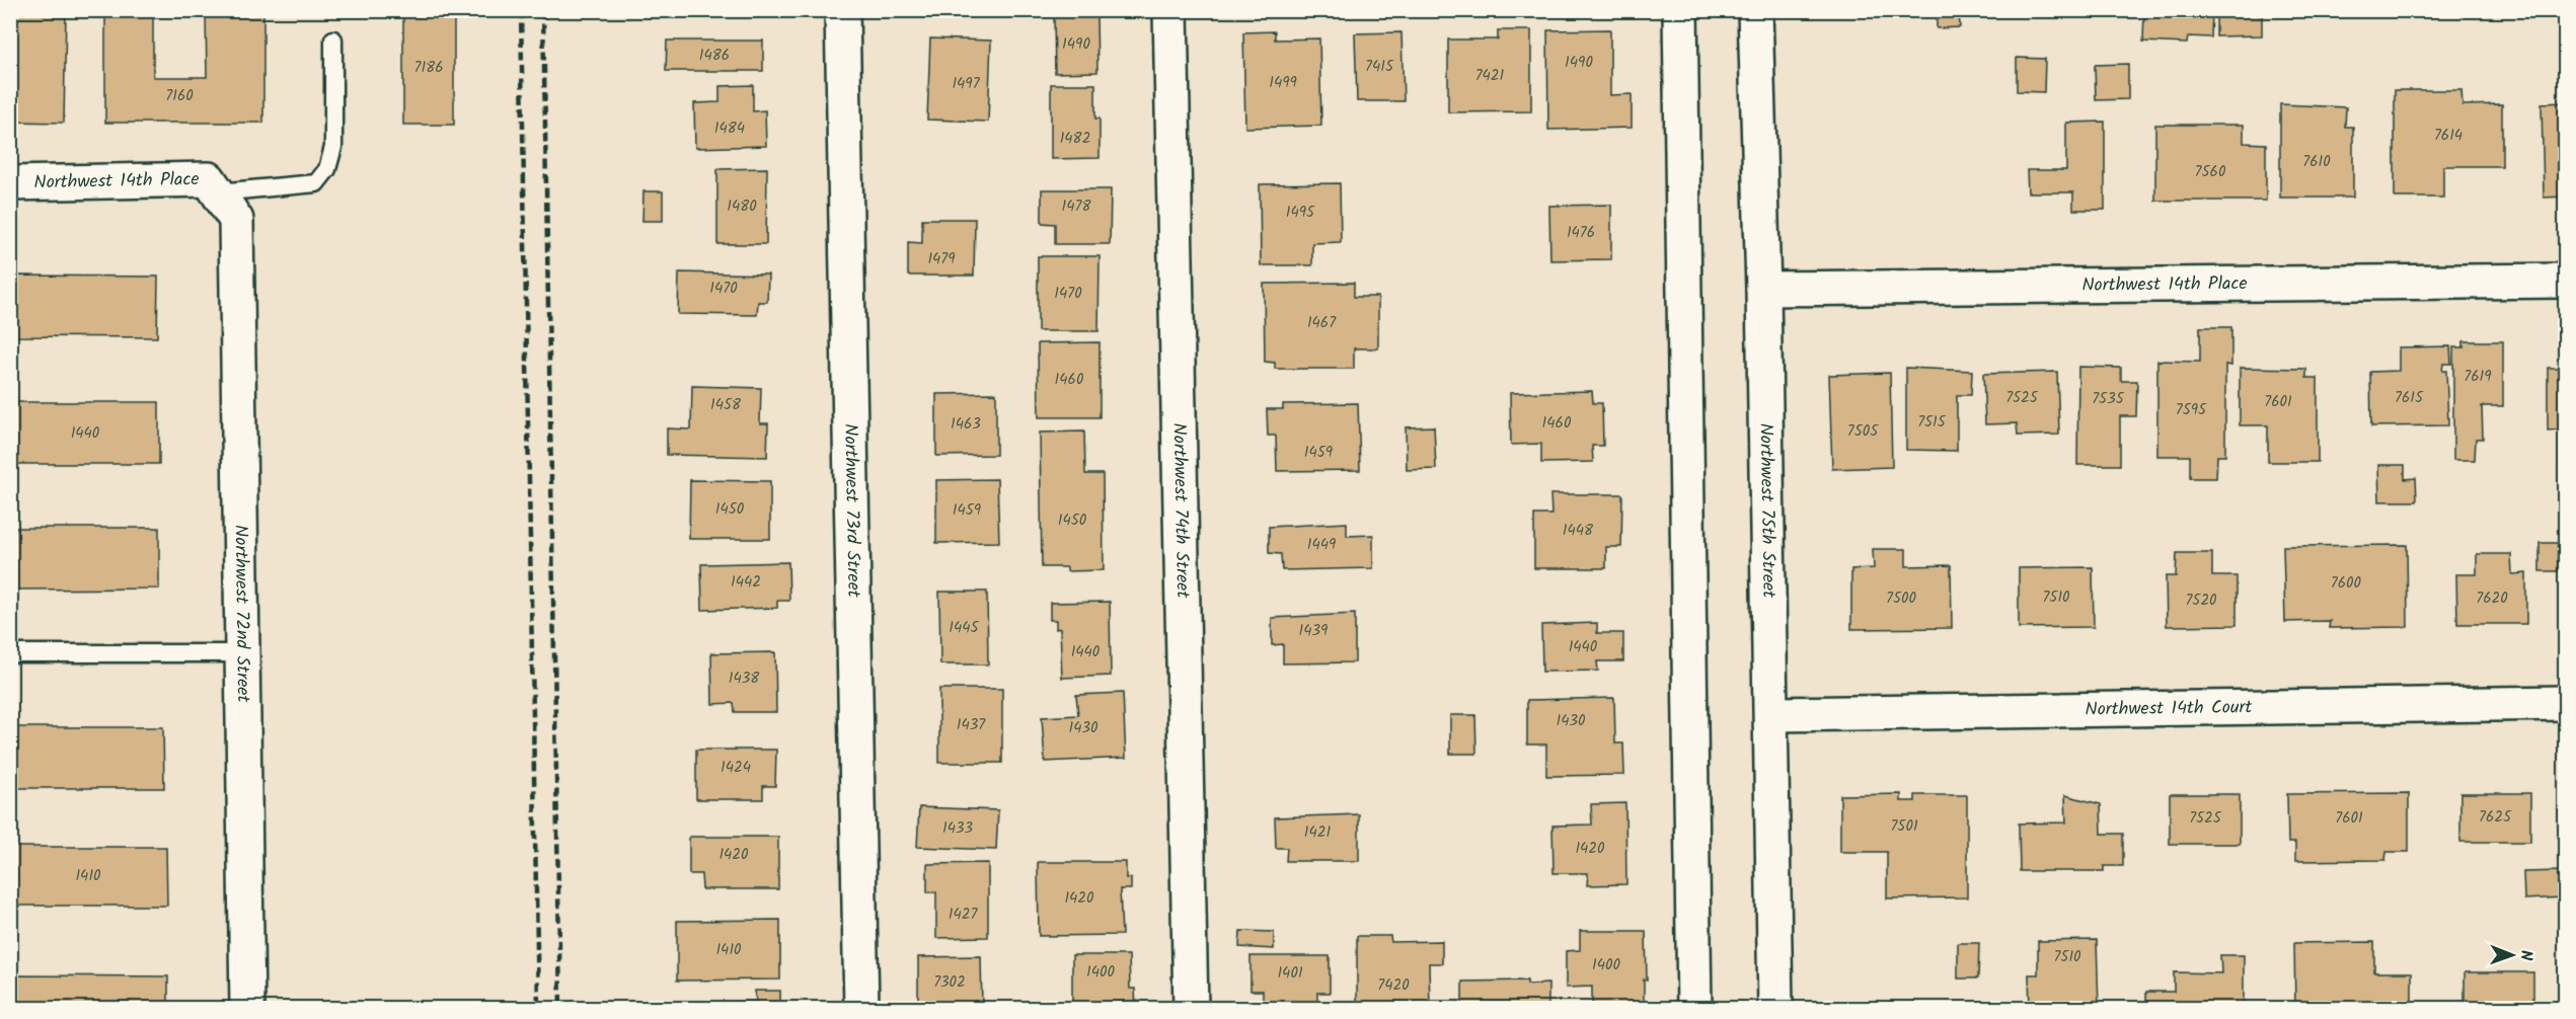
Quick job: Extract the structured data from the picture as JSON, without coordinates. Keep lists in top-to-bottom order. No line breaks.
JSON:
{"streets":{"street":["Northwest 14th Place","Northwest 73rd Street","Northwest 74th Street","Northwest 75th Street","Northwest 72nd Street","Northwest 14th Court"]},"crossings":[["Northwest 14th Place","Northwest 75th Street"],["Northwest 14th Place","Northwest 72nd Street"],["Northwest 75th Street","Northwest 14th Court"]],"house_numbers":["1490","1486","1490","7415","7186","7421","1499","1497","7160","1484","7614","1482","7610","7560","1480","1478","1495","1476","1479","1470","1470","1467","7619","1460","7525","7615","7535","7601","1458","7595","7515","1460","1463","7505","1440","1459","1450","1459","1450","1448","1449","1442","7600","7510","7500","7620","7520","1445","1439","1440","1440","1438","1430","1437","1430","1424","7625","7525","7601","7501","1433","1421","1420","1420","1410","1420","1427","1410","7510","1400","1400","1401","7302","7420"],"north":"right"}
